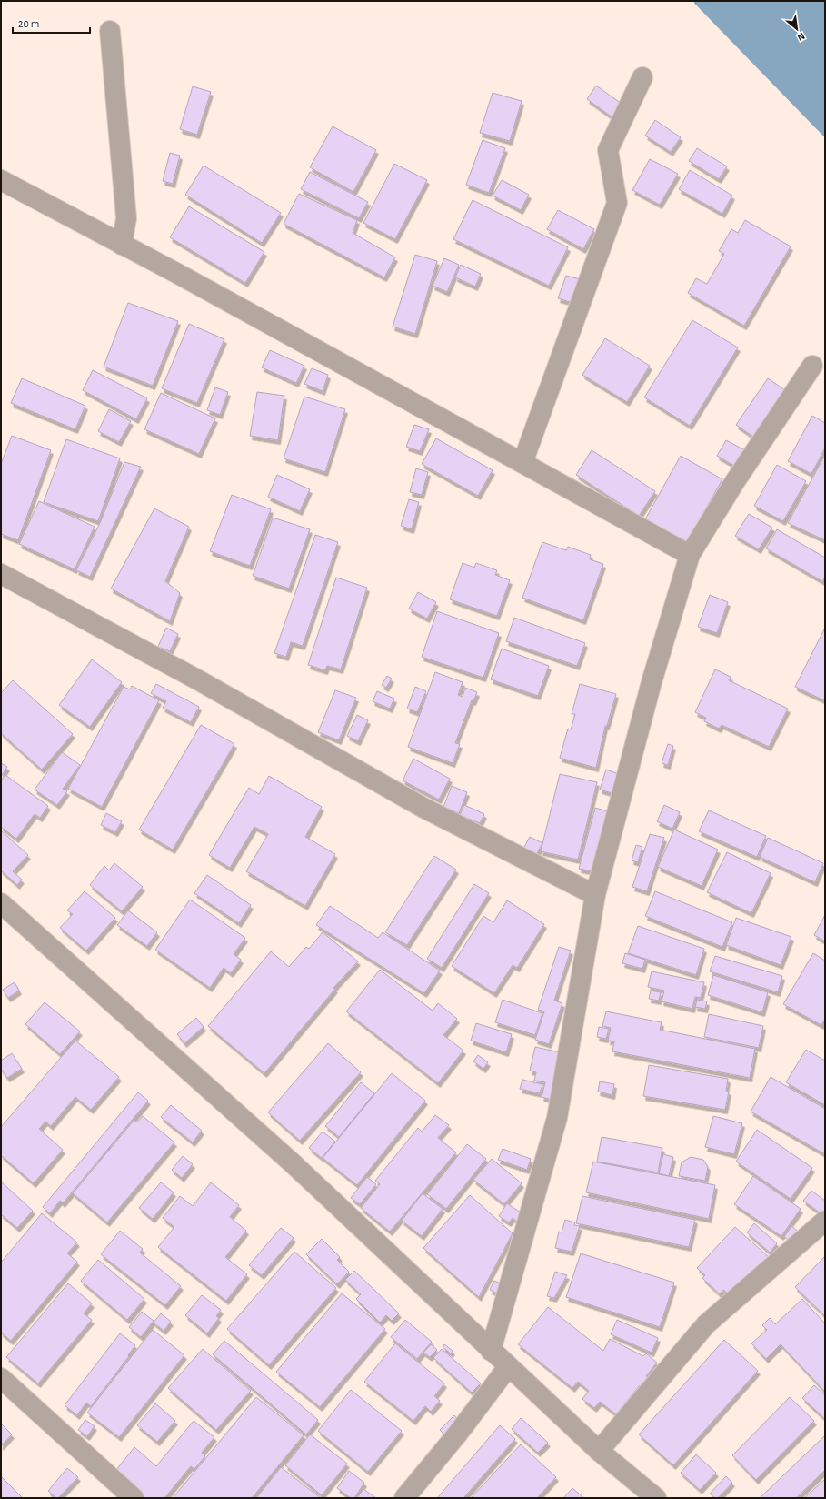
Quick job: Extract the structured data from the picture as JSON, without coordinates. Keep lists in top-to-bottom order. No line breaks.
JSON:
{"scale_bar":"20 m","north":"bottom right"}
